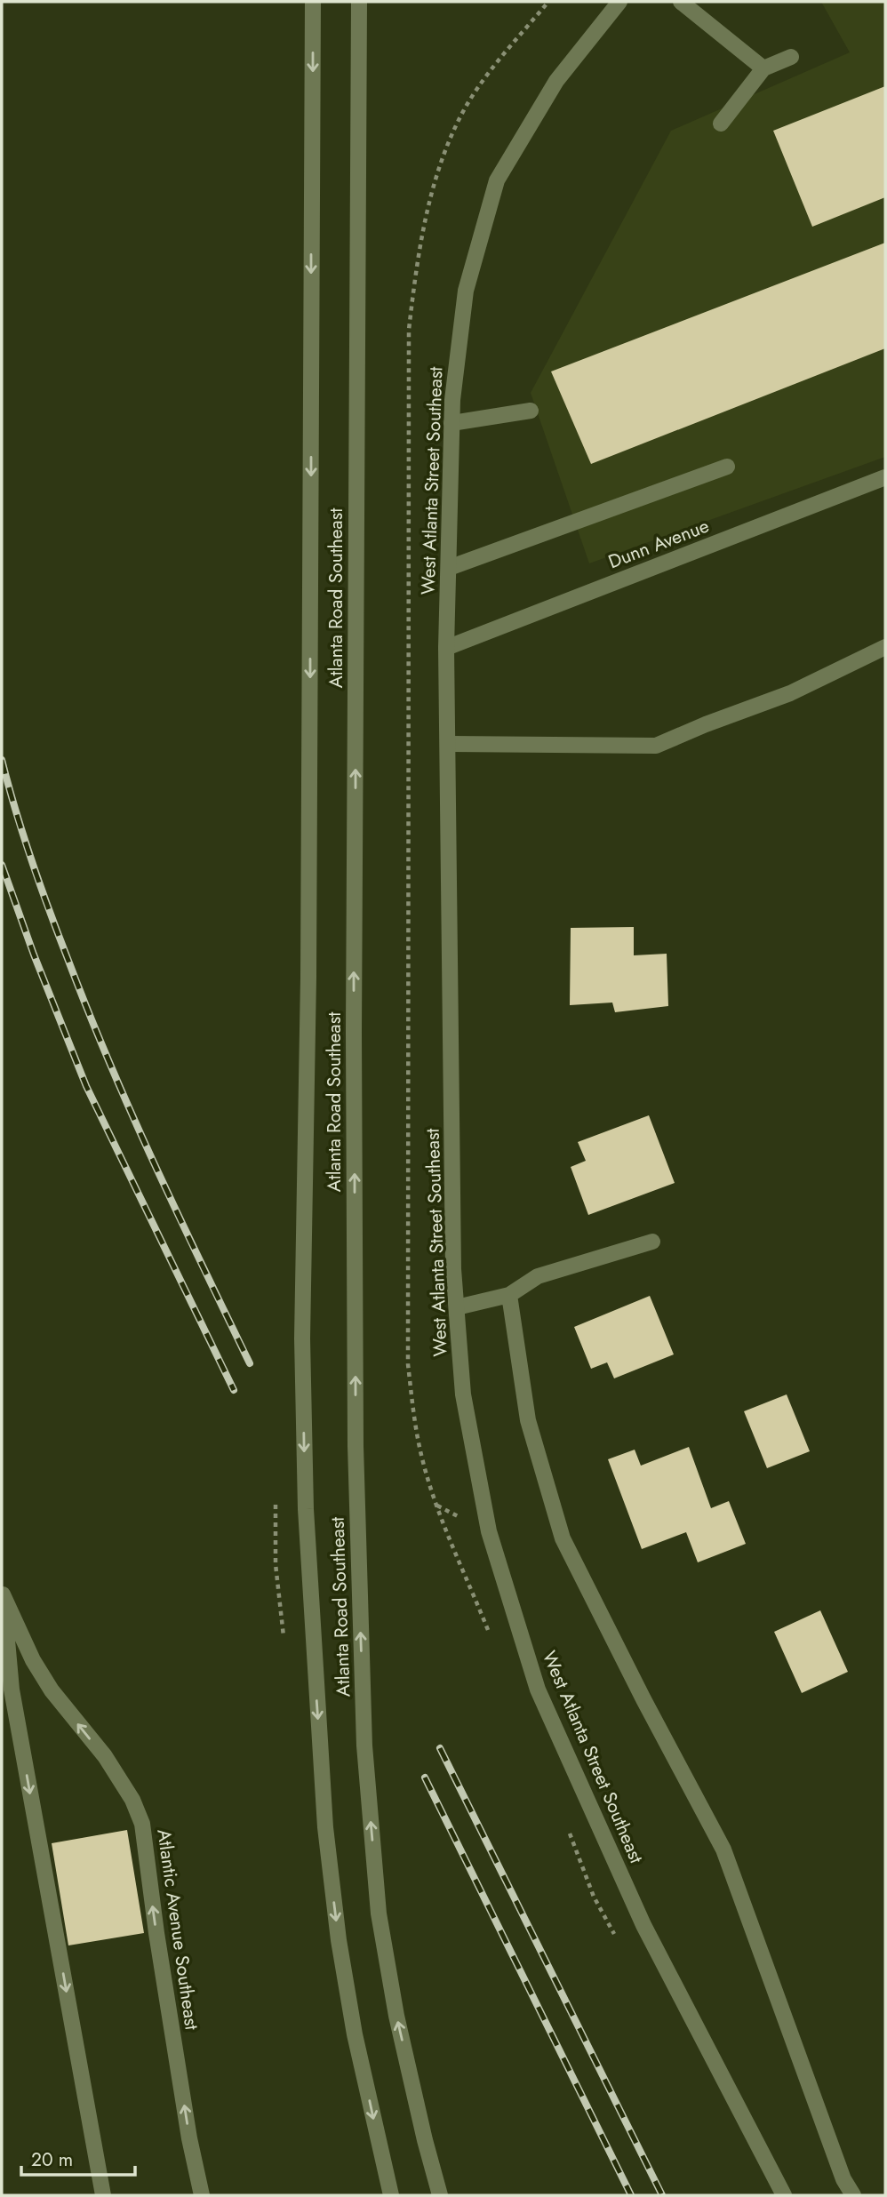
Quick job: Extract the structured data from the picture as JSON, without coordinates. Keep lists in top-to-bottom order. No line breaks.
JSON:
{"streets":{"street":["West Atlanta Street Southeast","Dunn Avenue","Atlanta Road Southeast","Atlantic Avenue Southeast"]},"crossings":[["West Atlanta Street Southeast","Dunn Avenue"]],"scale_bar":"20 m"}
